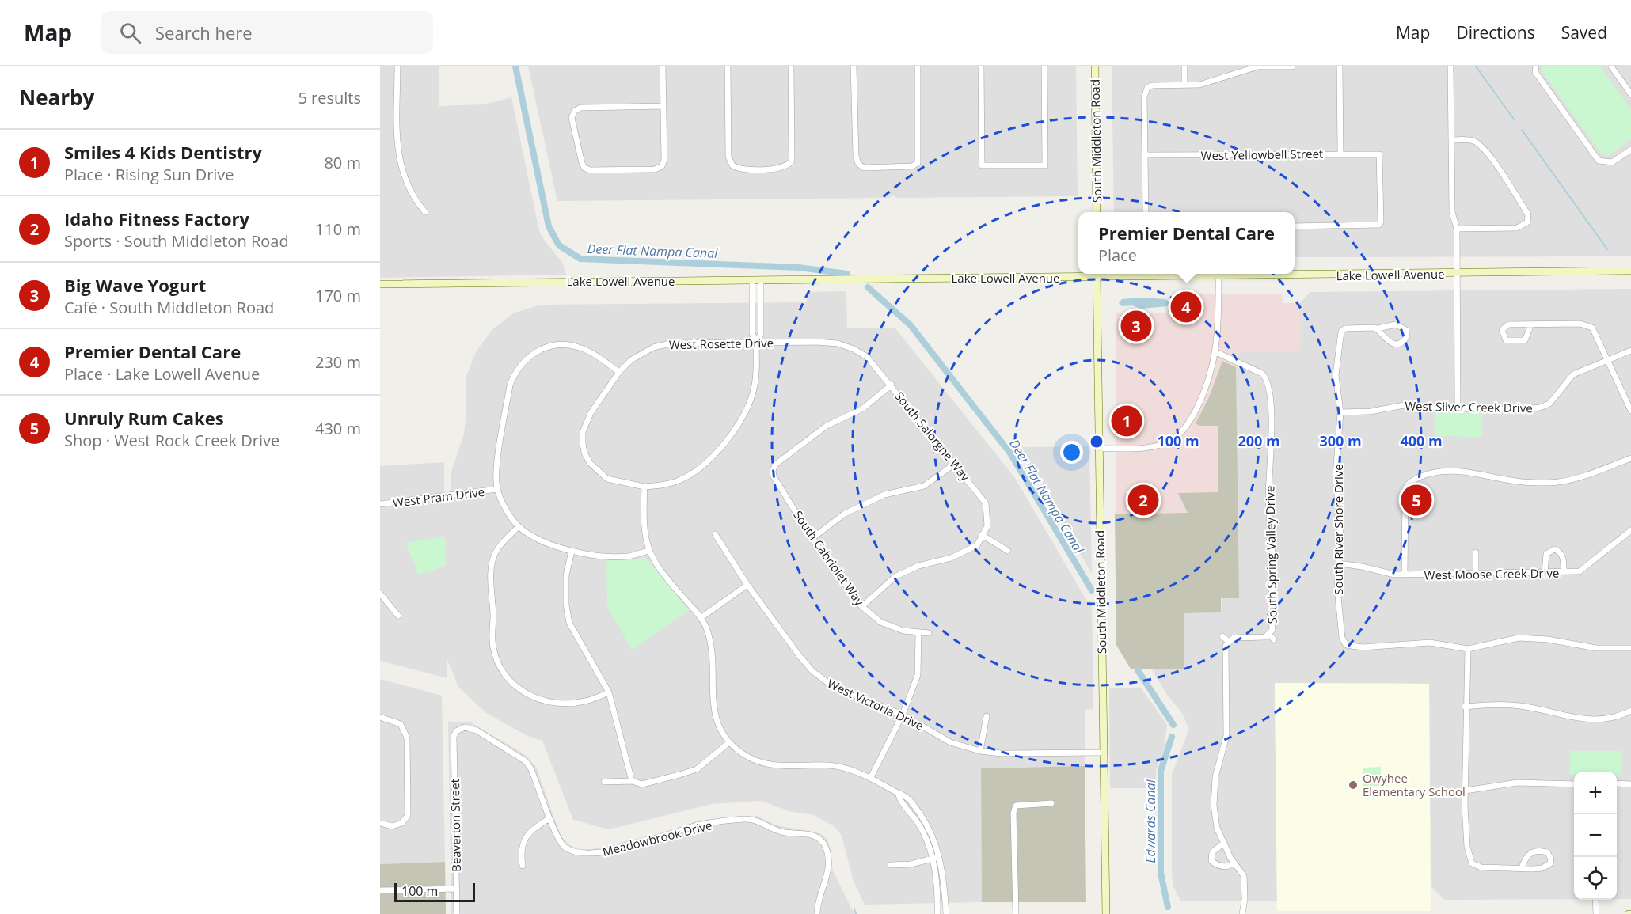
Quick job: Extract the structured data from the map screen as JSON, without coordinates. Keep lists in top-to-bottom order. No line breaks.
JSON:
{"streets":{"main road":["South Middleton Road","Lake Lowell Avenue"],"street":["West Yellowbell Street","West Rosette Drive","West Silver Creek Drive","South Salorgne Way","West Pram Drive","South River Shore Drive","South Spring Valley Drive","South Cabriolet Way","West Moose Creek Drive","West Victoria Drive","Beaverton Street","Meadowbrook Drive"]},"crossings":[["South Middleton Road","Lake Lowell Avenue"],["South Middleton Road","West Victoria Drive"],["West Rosette Drive","South Salorgne Way"],["West Silver Creek Drive","South River Shore Drive"],["South Salorgne Way","South Cabriolet Way"],["South River Shore Drive","West Moose Creek Drive"],["Beaverton Street","Meadowbrook Drive"]],"water":["Deer Flat Nampa Canal","Edwards Canal"],"places":["Owyhee Elementary School"],"scale_bar":"100 m","page":{"header":"Map","search":"Search here","nav":["Map","Directions","Saved"],"heading":["Nearby","5 results"],"list":[{"mark":"1","name":"Smiles 4 Kids Dentistry","note":"Place · Rising Sun Drive","value":"80 m"},{"mark":"2","name":"Idaho Fitness Factory","note":"Sports · South Middleton Road","value":"110 m"},{"mark":"3","name":"Big Wave Yogurt","note":"Café · South Middleton Road","value":"170 m"},{"mark":"4","name":"Premier Dental Care","note":"Place · Lake Lowell Avenue","value":"230 m"},{"mark":"5","name":"Unruly Rum Cakes","note":"Shop · West Rock Creek Drive","value":"430 m"}],"popup":["Premier Dental Care","Place"],"pins":["4","3","1","2","5"],"map_buttons":["+","−"],"scale":"100 m"},"rings":["100 m","200 m","300 m","400 m"]}
